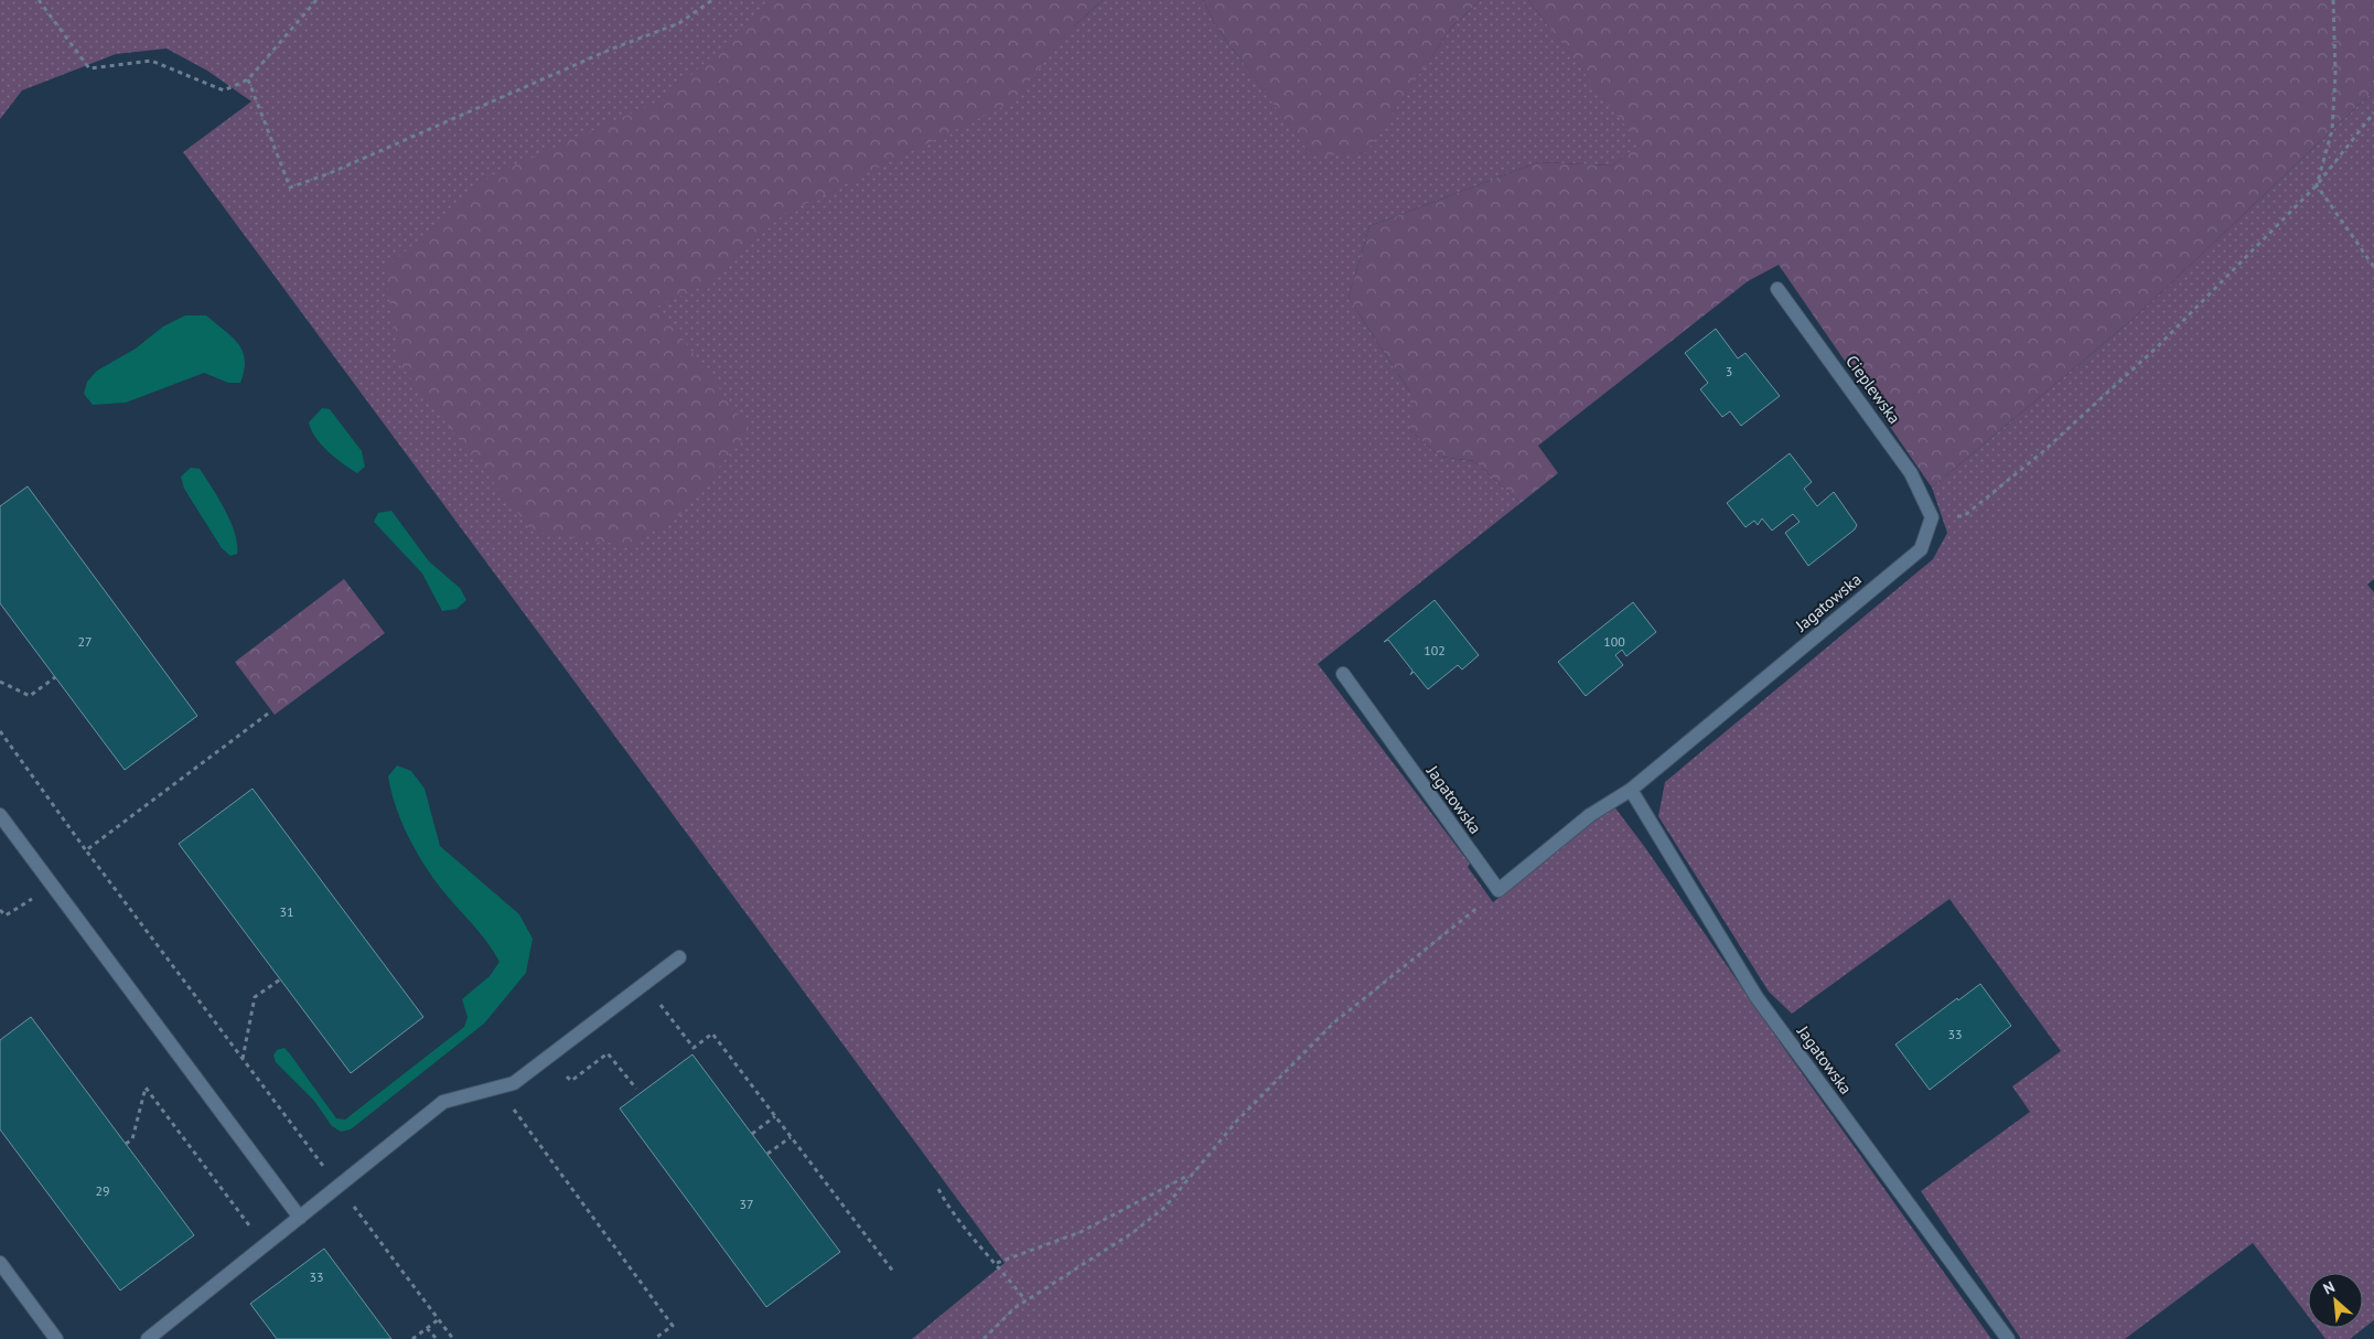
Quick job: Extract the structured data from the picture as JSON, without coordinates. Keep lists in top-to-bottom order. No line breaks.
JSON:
{"streets":{"street":["Cieplewska","Jagatowska"]},"crossings":[["Cieplewska","Jagatowska"]],"house_numbers":["3","27","100","102","31","33","29","37","33"],"north":"top left"}
